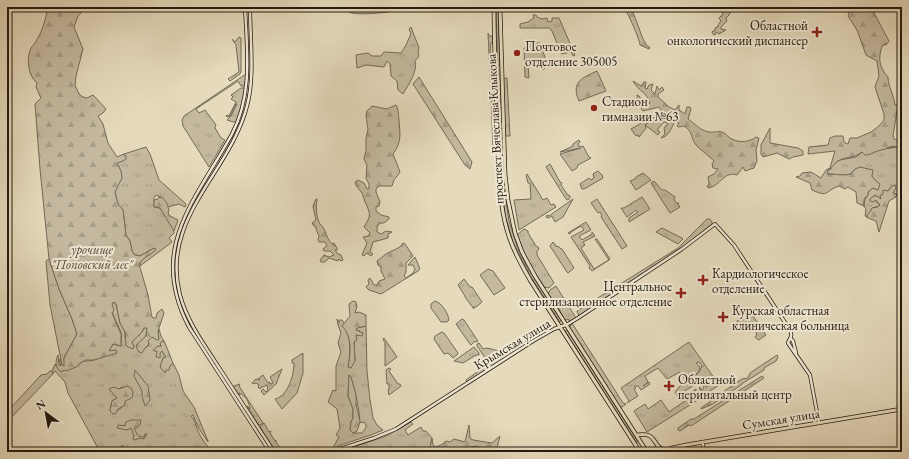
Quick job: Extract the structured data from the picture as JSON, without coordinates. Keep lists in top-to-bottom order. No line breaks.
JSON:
{"streets":{"main road":["проспект Вячеслава Клыкова","Крымская улица","Сумская улица"]},"crossings":[["проспект Вячеслава Клыкова","Крымская улица"]],"parks":["урочище \"Поповский лес\""],"places":{"health":["Областной онкологический диспансер","Кардиологическое отделение","Центральное стерилизационное отделение","Курская областная клиническая больница","Областной перинатальный центр"],"other":["Почтовое отделение 305005","Стадион гимназии №63"]},"north":"top left"}
